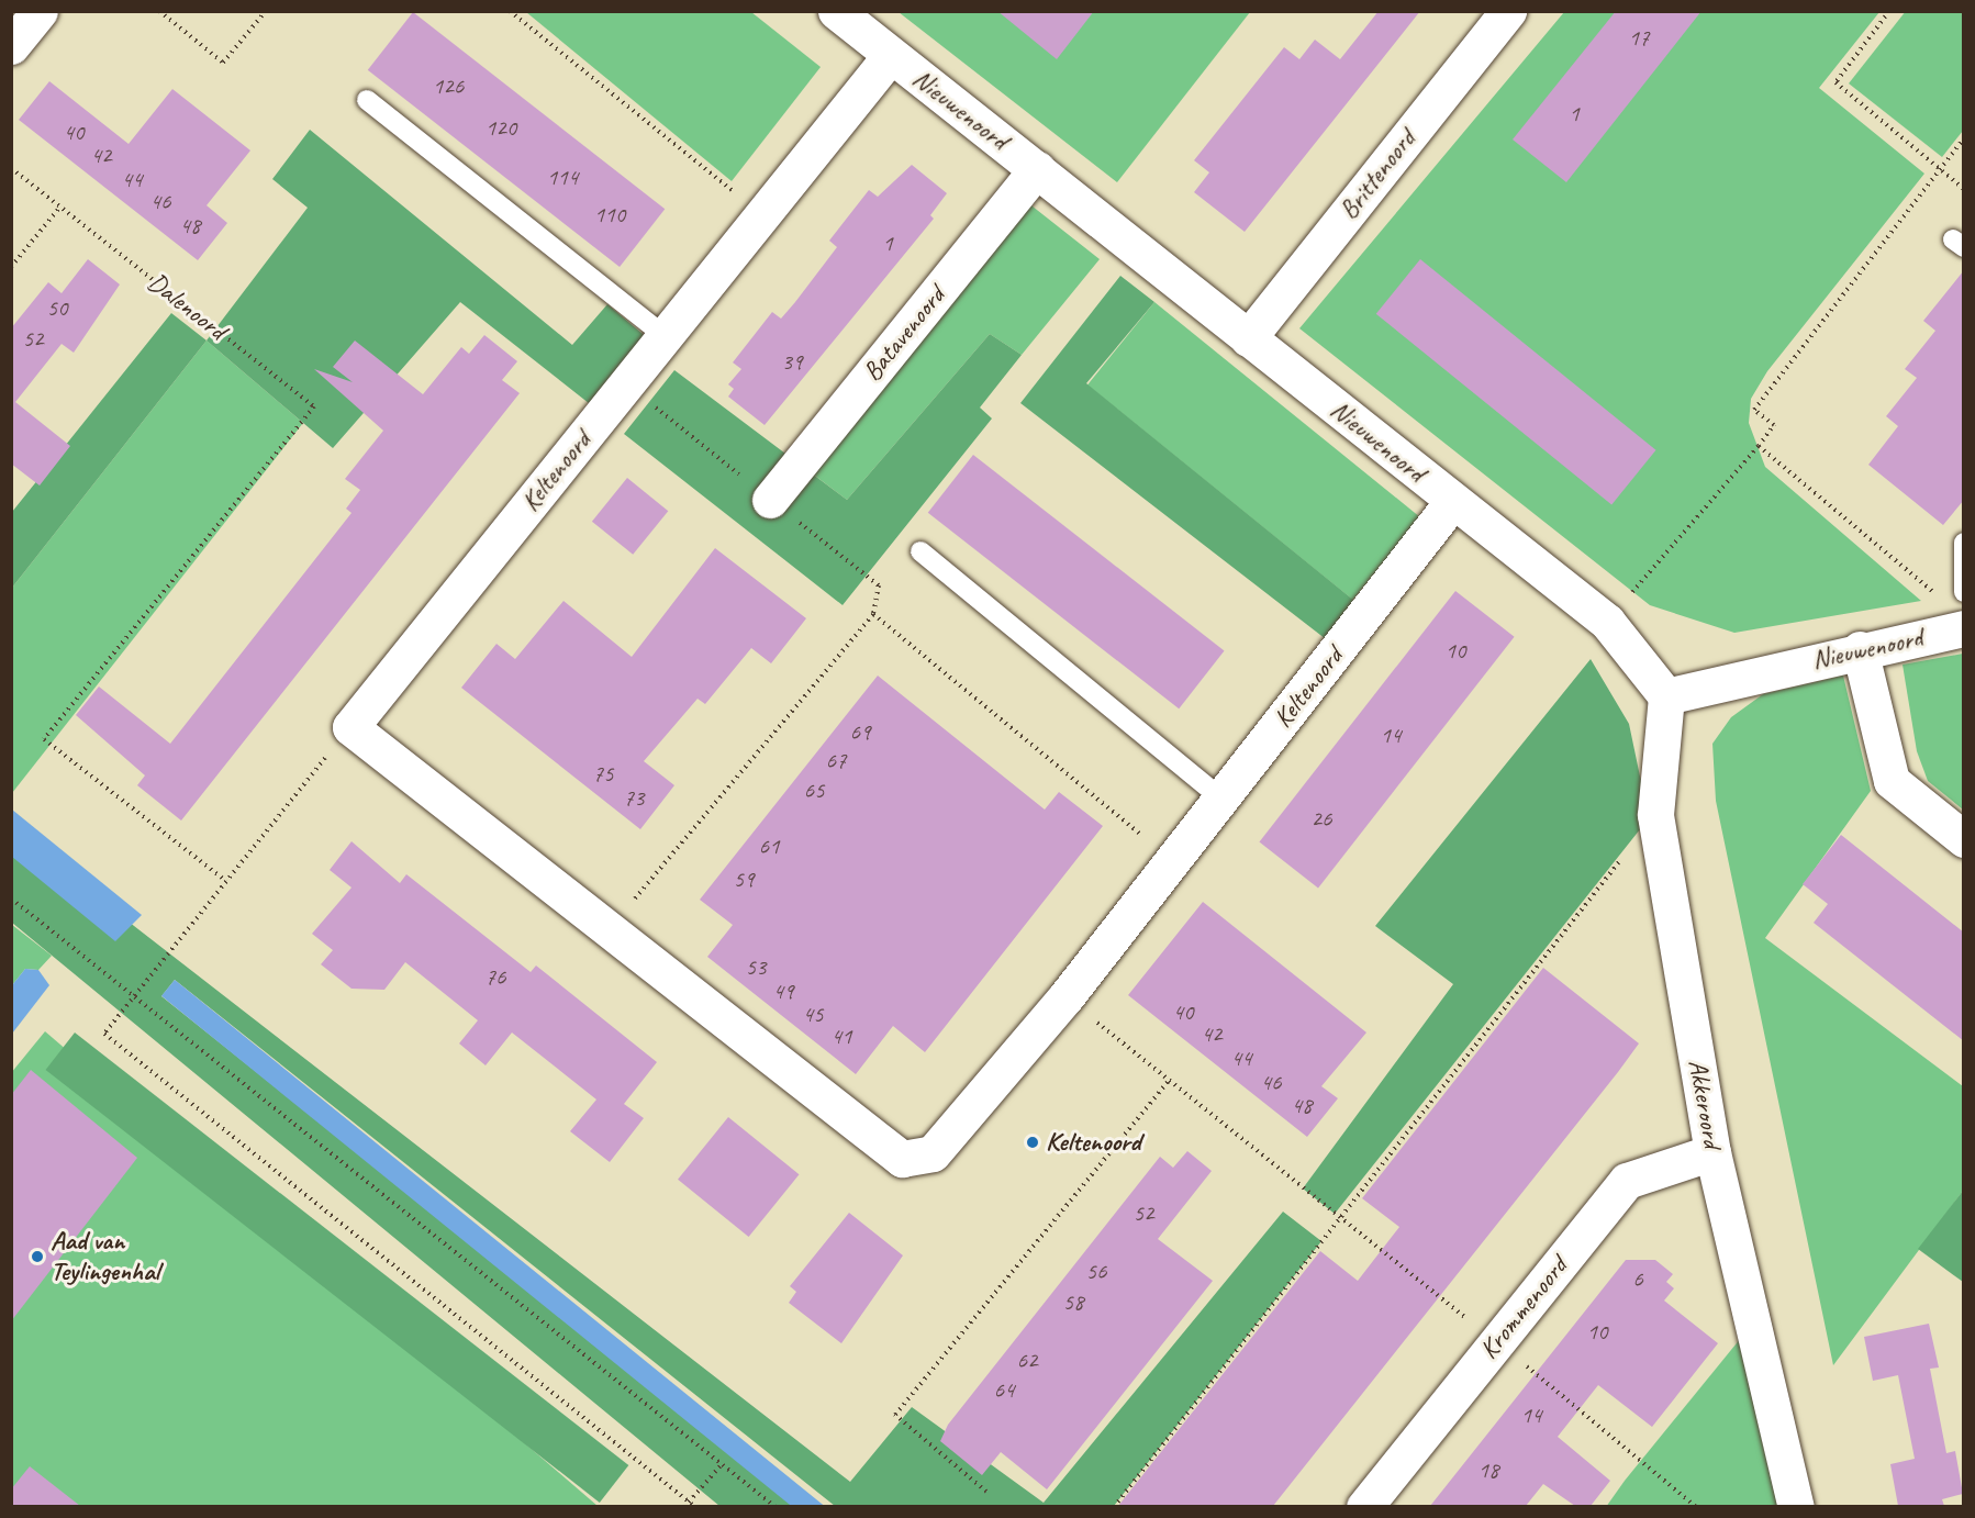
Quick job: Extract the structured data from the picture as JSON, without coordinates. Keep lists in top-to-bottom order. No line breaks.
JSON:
{"streets":{"street":["Nieuwenoord","Brittenoord","Batavenoord","Keltenoord","Akkeroord","Krommenoord"],"path":["Dalenoord"]},"crossings":[["Nieuwenoord","Brittenoord"],["Nieuwenoord","Batavenoord"],["Nieuwenoord","Keltenoord"],["Nieuwenoord","Akkeroord"],["Akkeroord","Krommenoord"]],"places":["Keltenoord","Aad van Teylingenhal"],"house_numbers":["17","126","1","120","40","42","114","44","46","110","48","1","50","52","39","10","69","14","67","75","65","73","26","61","59","53","76","49","40","45","42","41","44","46","48","52","56","6","58","10","62","64","14","18"]}
